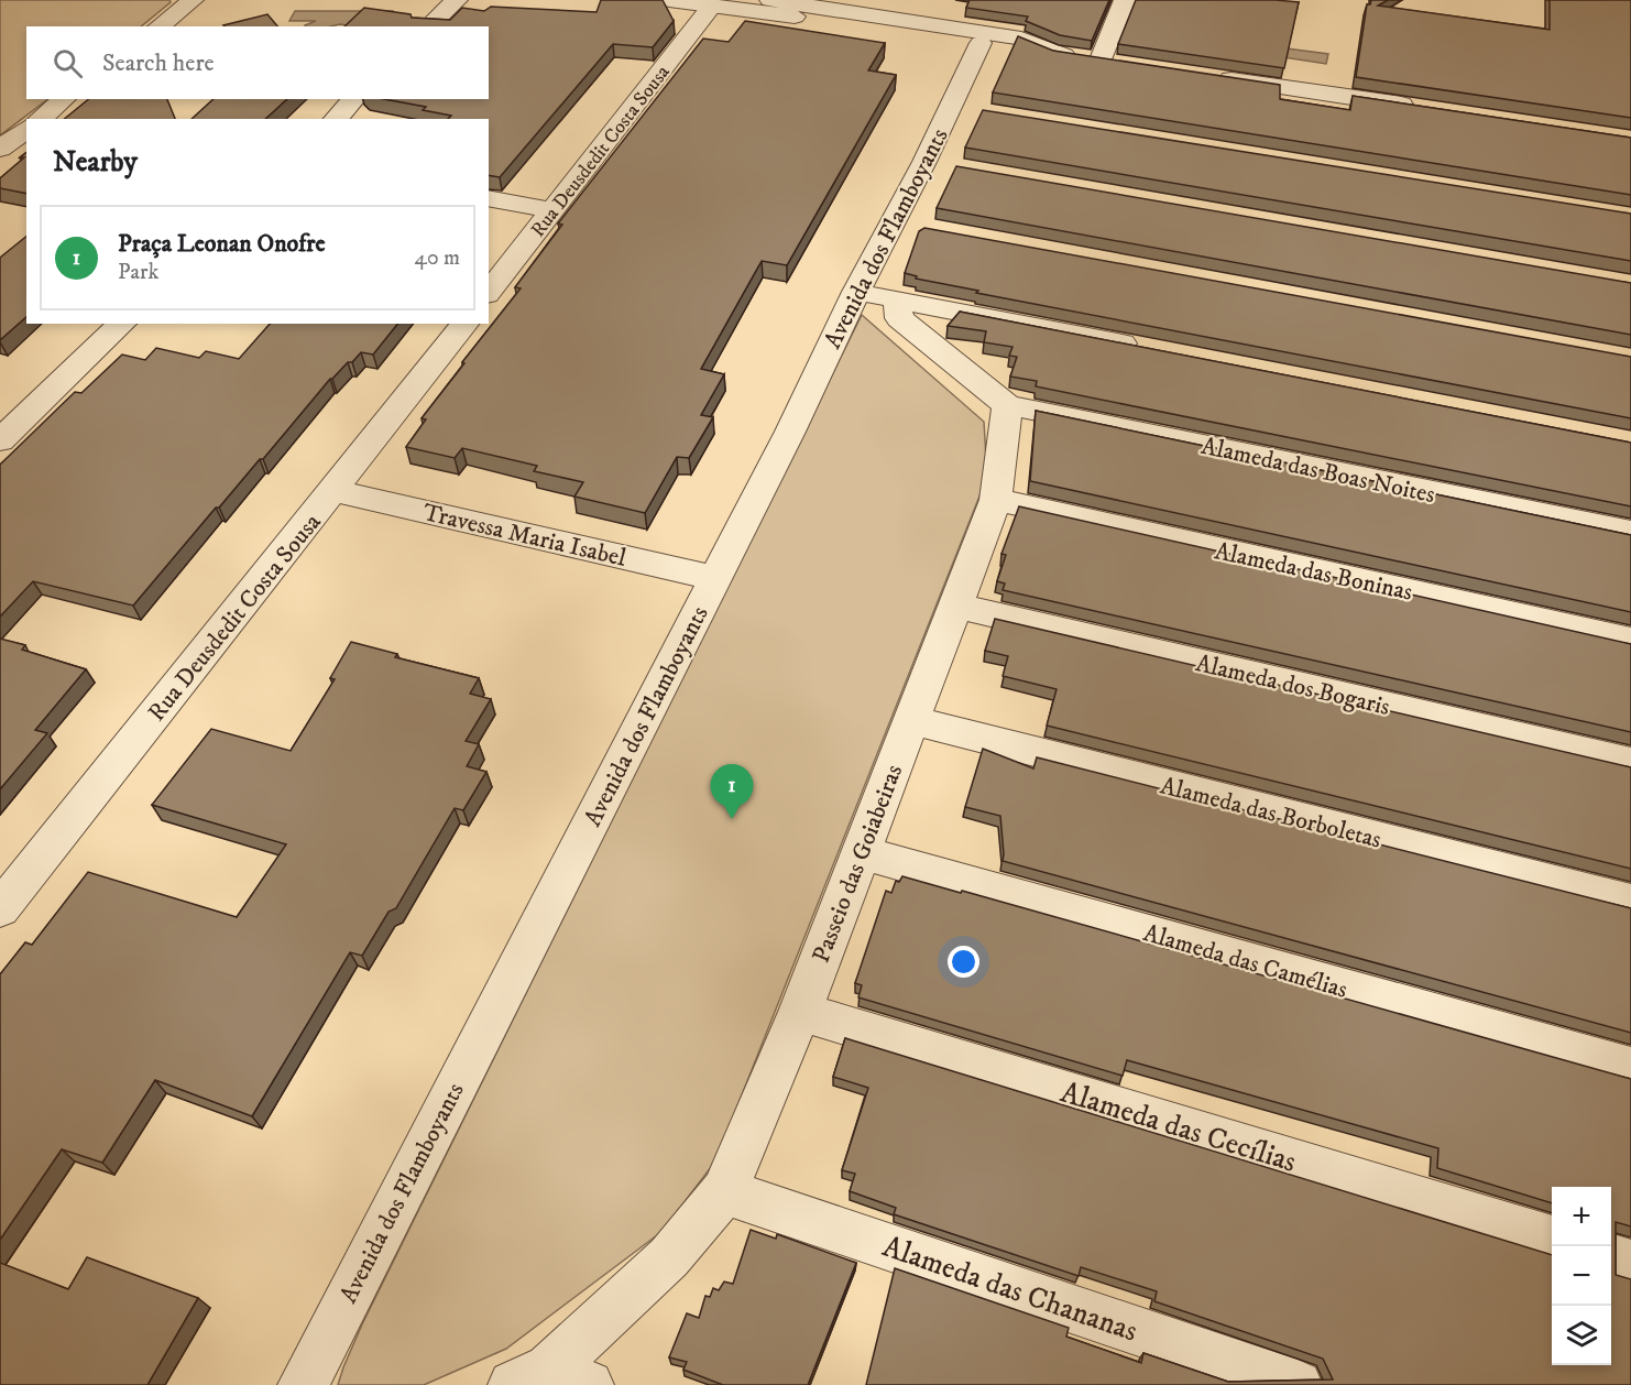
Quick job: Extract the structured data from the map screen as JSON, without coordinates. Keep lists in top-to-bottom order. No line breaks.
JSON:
{"streets":{"street":["Rua Deusdedit Costa Sousa","Avenida dos Flamboyants","Alameda das Boas Noites","Travessa Maria Isabel","Alameda das Boninas","Alameda dos Bogaris","Alameda das Borboletas","Passeio das Goiabeiras","Alameda das Camélias","Alameda das Cecílias","Alameda das Chananas"]},"crossings":[["Rua Deusdedit Costa Sousa","Travessa Maria Isabel"],["Avenida dos Flamboyants","Travessa Maria Isabel"],["Alameda das Boas Noites","Passeio das Goiabeiras"],["Alameda das Boninas","Passeio das Goiabeiras"],["Alameda dos Bogaris","Passeio das Goiabeiras"],["Alameda das Borboletas","Passeio das Goiabeiras"],["Passeio das Goiabeiras","Alameda das Camélias"],["Passeio das Goiabeiras","Alameda das Cecílias"],["Passeio das Goiabeiras","Alameda das Chananas"]],"page":{"search":"Search here","heading":"Nearby","list":[{"mark":"1","name":"Praça Leonan Onofre","note":"Park","value":"40 m"}],"pins":"1","map_buttons":["+","−"]}}
